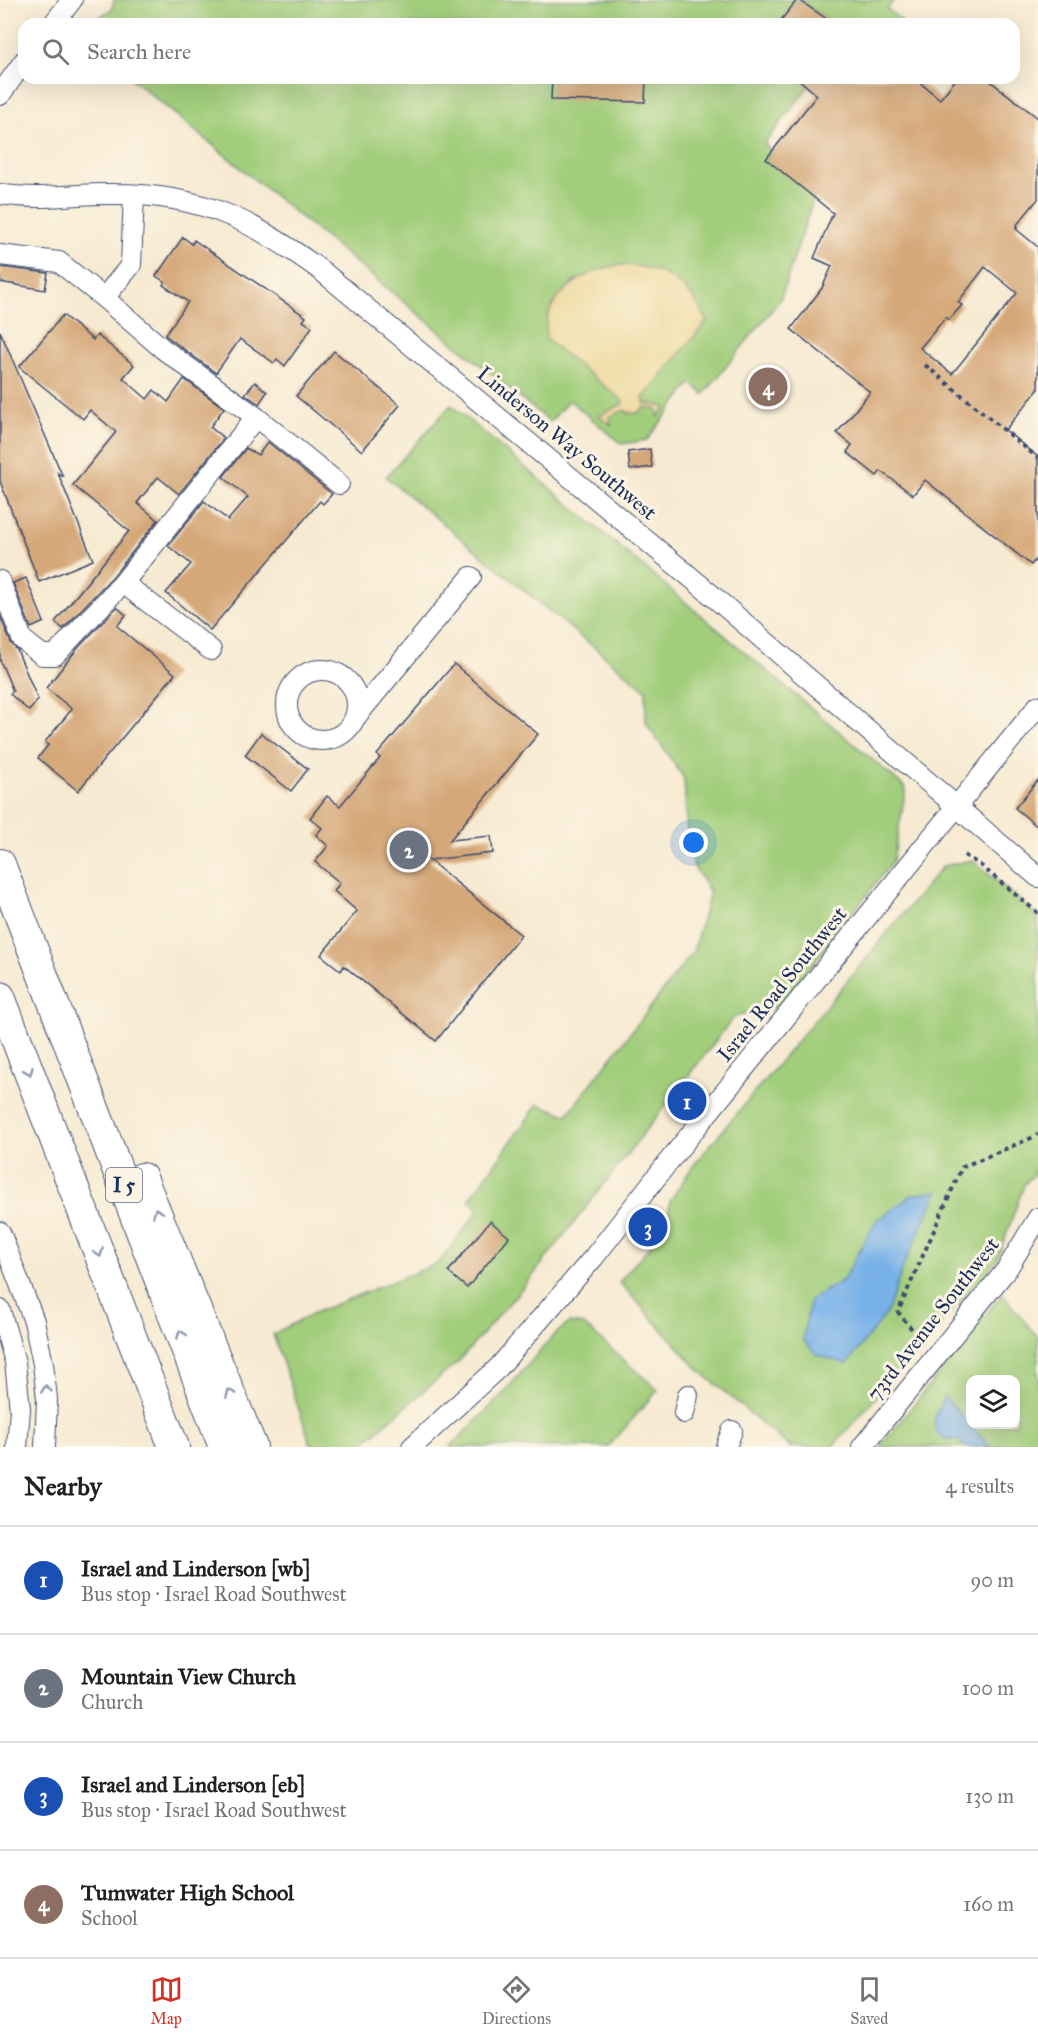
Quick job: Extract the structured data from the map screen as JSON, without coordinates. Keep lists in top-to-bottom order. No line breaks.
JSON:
{"streets":{"highway":["I 5"],"street":["Linderson Way Southwest","Israel Road Southwest","73rd Avenue Southwest"]},"crossings":[["Linderson Way Southwest","Israel Road Southwest"]],"page":{"search":"Search here","pins":["4","2","1","3"],"heading":["Nearby","4 results"],"list":[{"mark":"1","name":"Israel and Linderson [wb]","note":"Bus stop · Israel Road Southwest","value":"90 m"},{"mark":"2","name":"Mountain View Church","note":"Church","value":"100 m"},{"mark":"3","name":"Israel and Linderson [eb]","note":"Bus stop · Israel Road Southwest","value":"130 m"},{"mark":"4","name":"Tumwater High School","note":"School","value":"160 m"}],"nav":["Map","Directions","Saved"]}}
